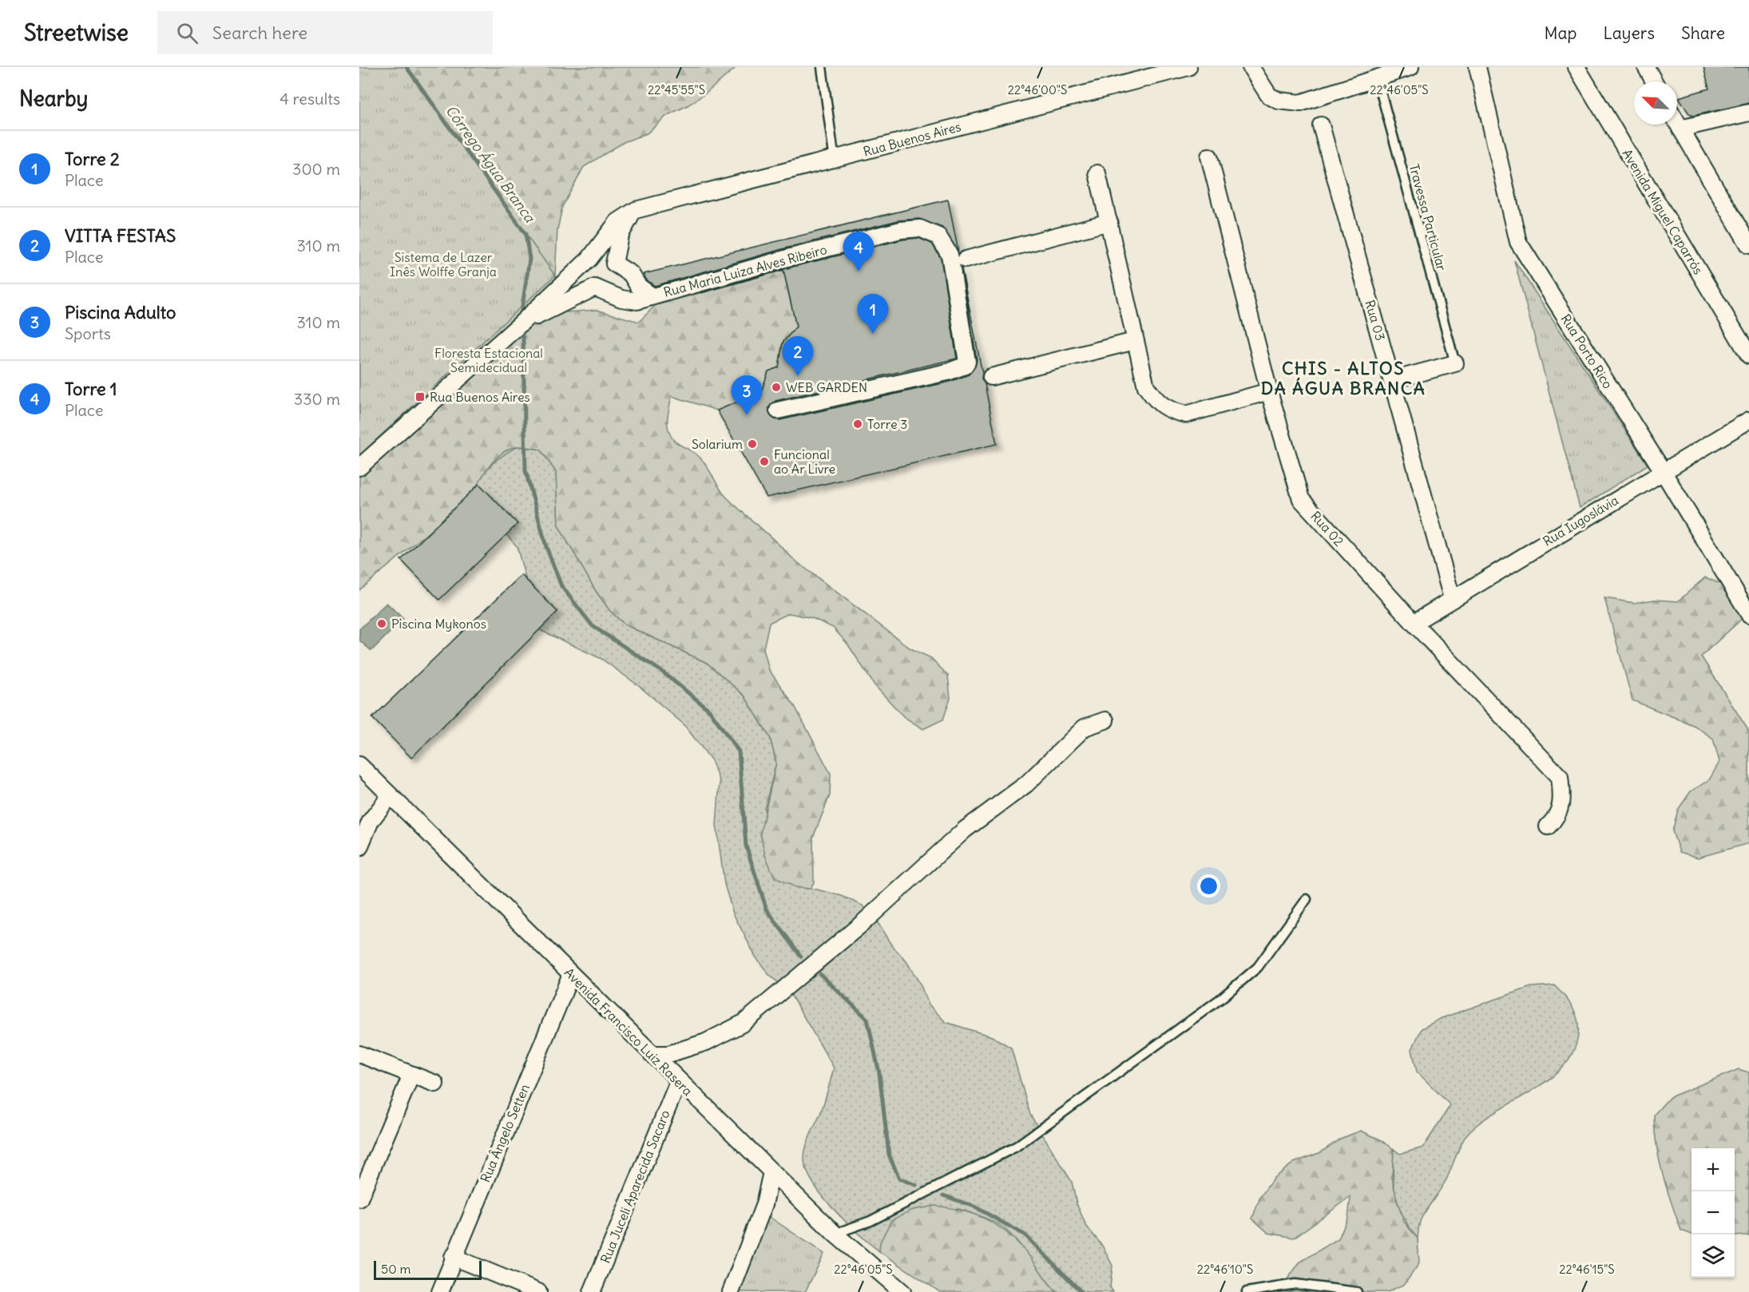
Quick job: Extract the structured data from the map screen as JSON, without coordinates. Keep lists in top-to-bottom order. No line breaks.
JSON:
{"streets":{"street":["Rua Buenos Aires","Avenida Miguel Caparrós","Rua Maria Luiza Alves Ribeiro","Rua 03","Rua Porto Rico","Rua Iugoslávia","Rua 02","Avenida Francisco Luiz Rasera","Rua Ângelo Setten","Rua Juceli Aparecida Sacaro"],"lane":["Travessa Particular"]},"crossings":[["Rua 03","Rua Iugoslávia"],["Rua Porto Rico","Rua Iugoslávia"],["Rua Iugoslávia","Rua 02"],["Avenida Francisco Luiz Rasera","Rua Ângelo Setten"],["Avenida Francisco Luiz Rasera","Rua Juceli Aparecida Sacaro"]],"districts":["CHIS - ALTOS DA ÁGUA BRANCA"],"water":["Córrego Água Branca"],"parks":["Sistema de Lazer Inês Wolffe Granja","Floresta Estacional Semidecidual"],"places":{"other":["WEB GARDEN","Torre 3","Solarium","Funcional ao Ar Livre","Piscina Mykonos"],"transit":["Rua Buenos Aires"]},"scale_bar":"50 m","north":"top left","page":{"header":"Streetwise","search":"Search here","nav":["Map","Layers","Share"],"heading":["Nearby","4 results"],"list":[{"mark":"1","name":"Torre 2","note":"Place","value":"300 m"},{"mark":"2","name":"VITTA FESTAS","note":"Place","value":"310 m"},{"mark":"3","name":"Piscina Adulto","note":"Sports","value":"310 m"},{"mark":"4","name":"Torre 1","note":"Place","value":"330 m"}],"pins":["4","1","2","3"],"map_buttons":["+","−"],"scale":"50 m"},"coordinates":["22°45'55\"S","22°46'00\"S","22°46'05\"S","22°46'10\"S","22°46'15\"S"]}
